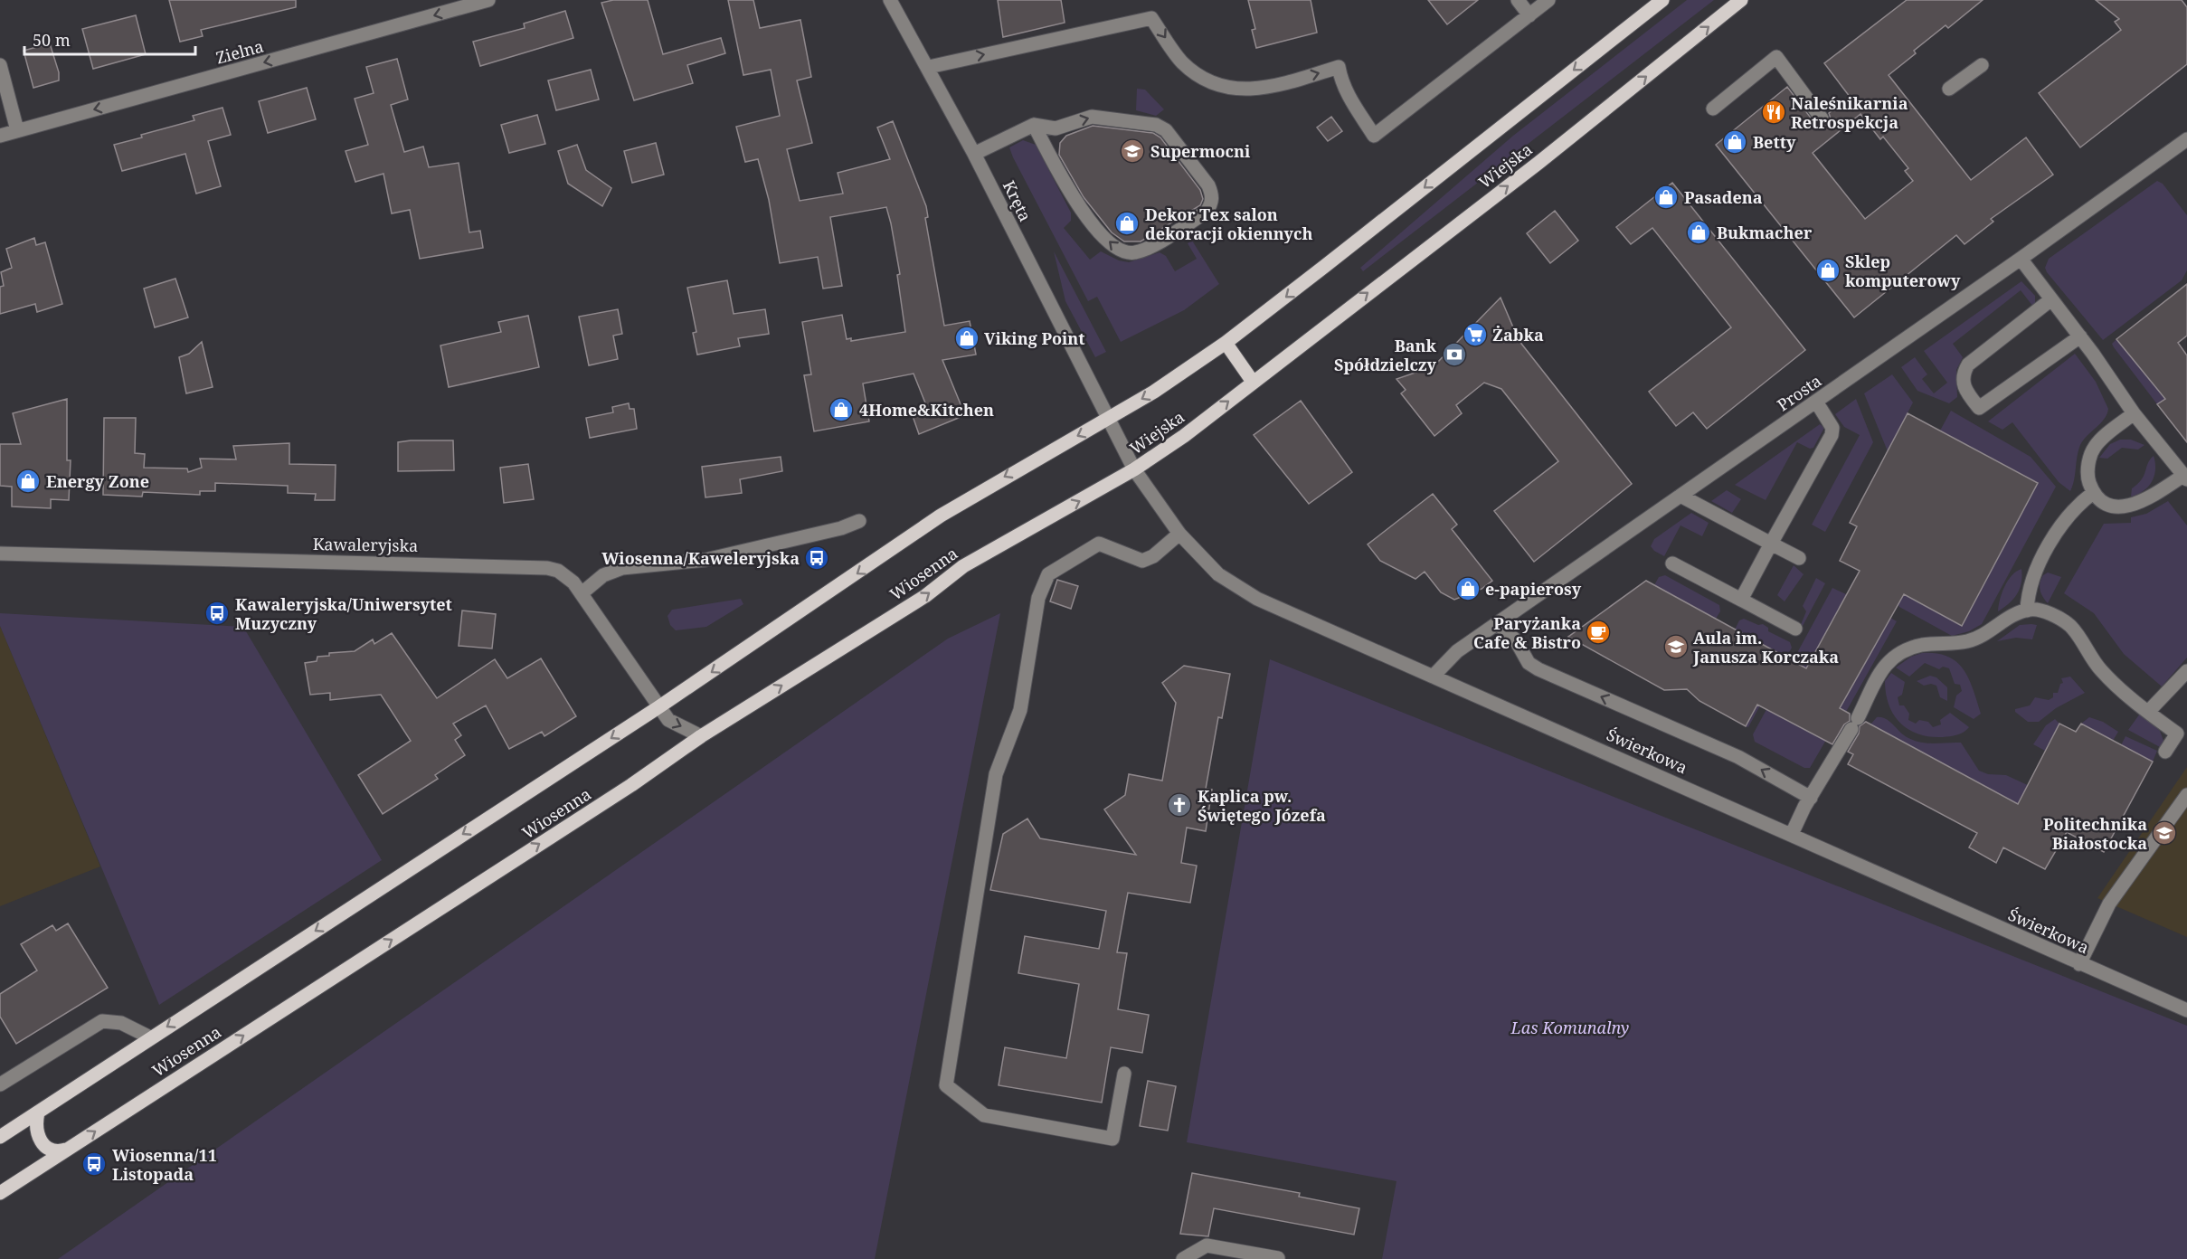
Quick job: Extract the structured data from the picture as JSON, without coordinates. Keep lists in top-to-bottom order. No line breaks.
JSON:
{"streets":{"main road":["Wiejska","Wiosenna"],"street":["Zielna","Kręta","Prosta","Kawaleryjska","Świerkowa"]},"crossings":[["Wiejska","Kręta"],["Wiejska","Wiosenna"],["Wiejska","Świerkowa"],["Kręta","Wiosenna"],["Prosta","Świerkowa"],["Kawaleryjska","Wiosenna"],["Wiosenna","Świerkowa"]],"one_way":["Zielna"],"parks":["Las Komunalny"],"places":{"restaurant":["Naleśnikarnia Retrospekcja"],"shop":["Betty","Pasadena","Dekor Tex salon dekoracji okiennych","Bukmacher","Sklep komputerowy","Viking Point","4Home&Kitchen","Energy Zone","e-papierosy"],"school or university":["Supermocni","Aula im. Janusza Korczaka","Politechnika Białostocka"],"supermarket":["Żabka"],"bank":["Bank Spółdzielczy"],"bus stop":["Wiosenna/Kaweleryjska","Kawaleryjska/Uniwersytet Muzyczny","Wiosenna/11 Listopada"],"cafe":["Paryżanka Cafe & Bistro"],"church":["Kaplica pw. Świętego Józefa"]},"scale_bar":"50 m"}
